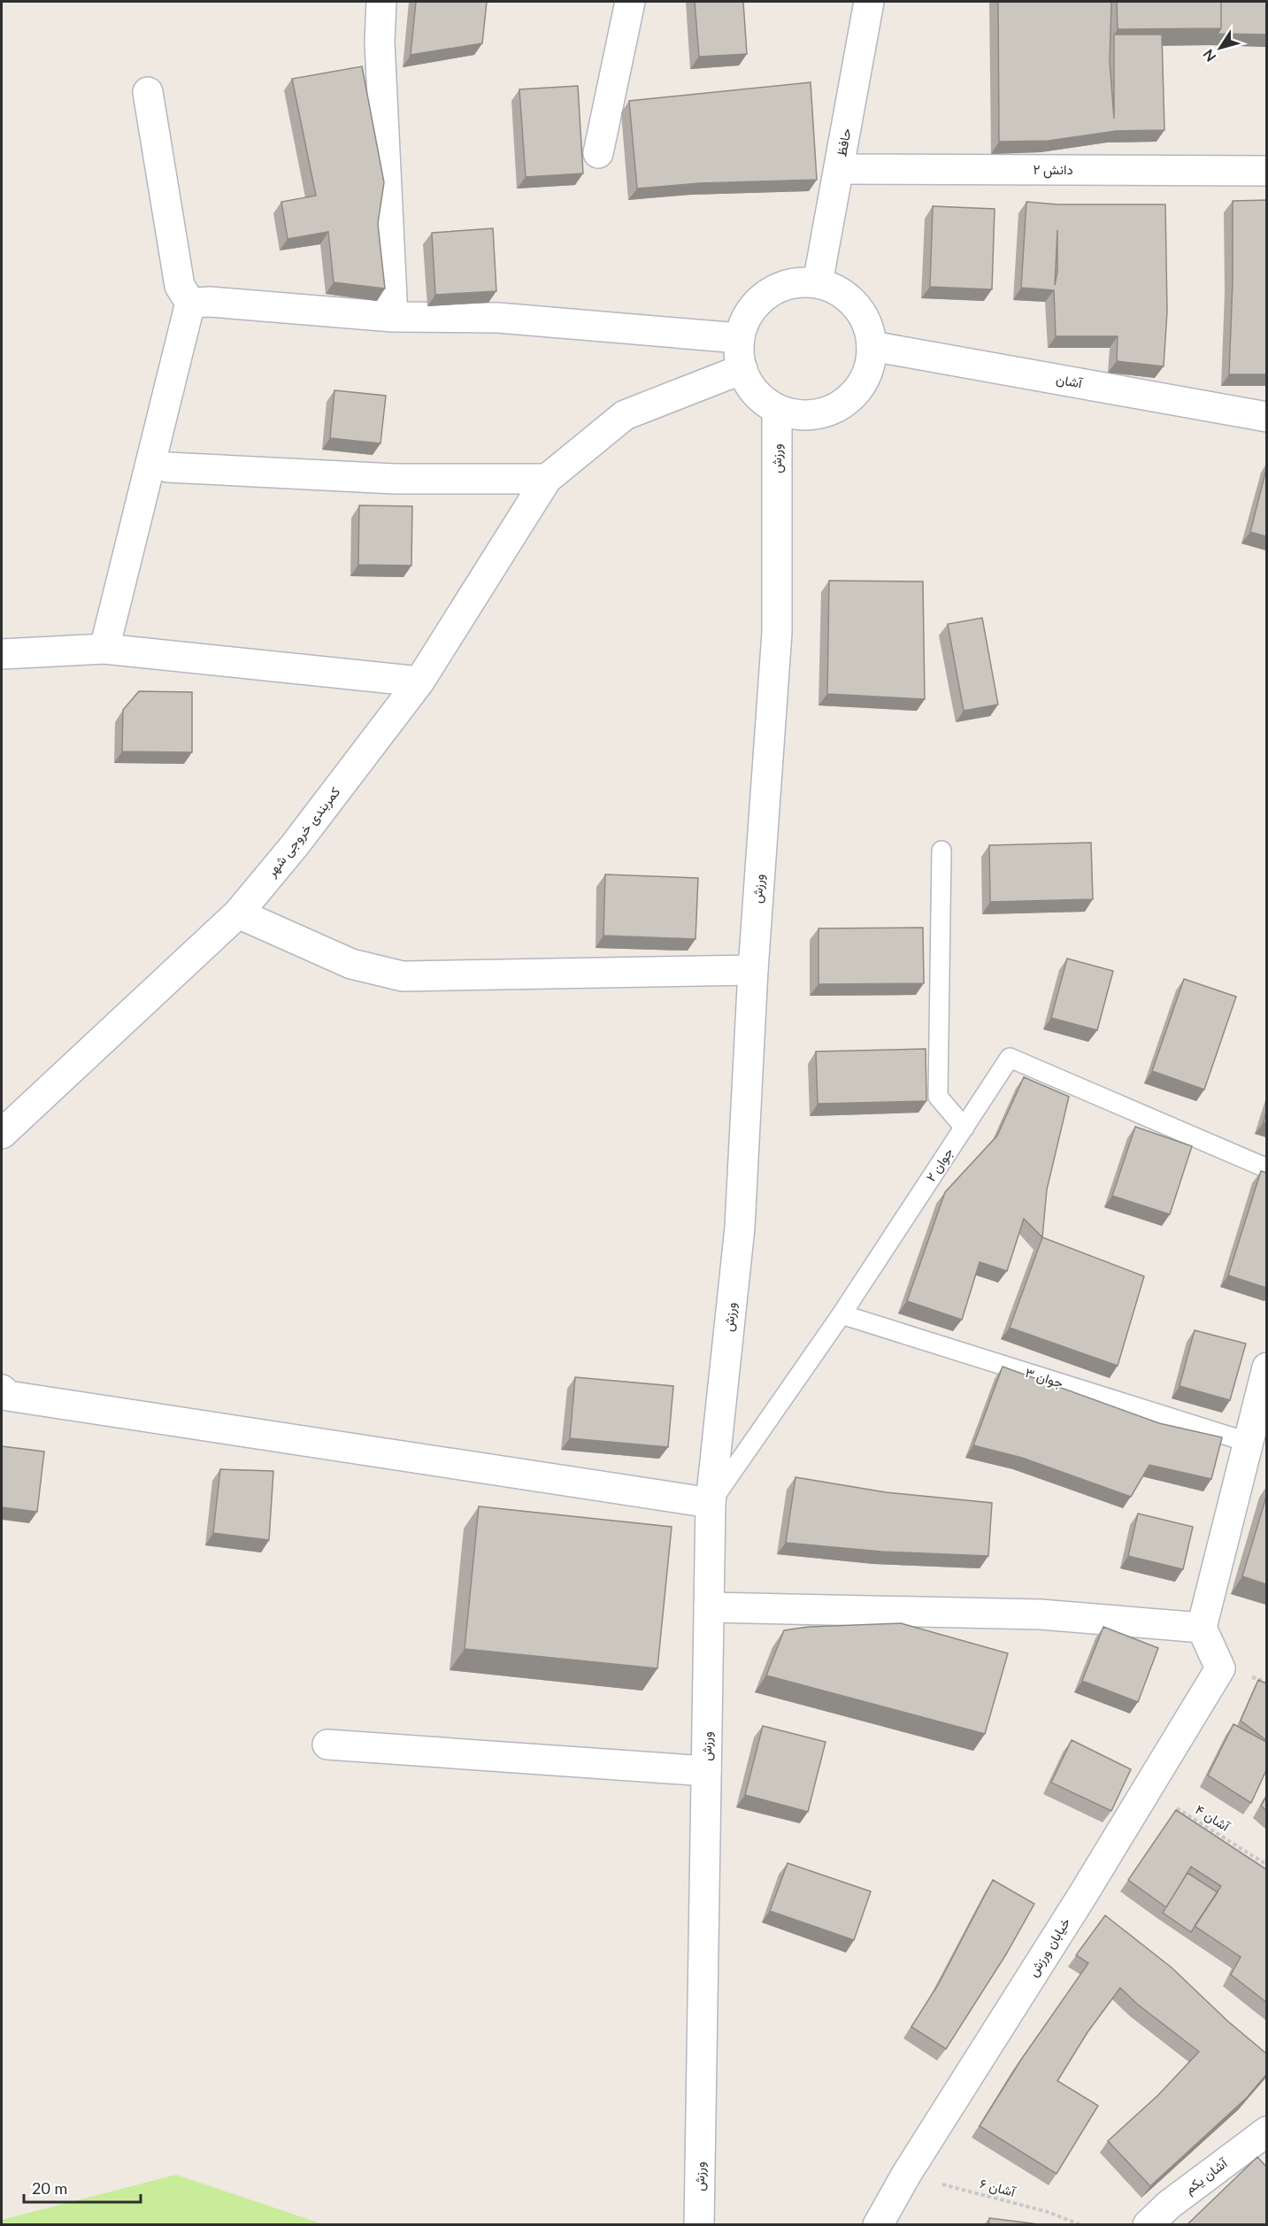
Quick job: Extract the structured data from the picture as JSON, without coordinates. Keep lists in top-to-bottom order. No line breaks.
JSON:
{"streets":{"street":["حافظ","دانش ۲","آشان","ورزش","کمربندی خروجی شهر","خیابان ورزش","آشان یکم"],"lane":["جوان ۲","جوان ۳"],"path":["آشان ۴","آشان ۶"]},"crossings":[["حافظ","دانش ۲"],["حافظ","آشان"],["حافظ","ورزش"],["حافظ","کمربندی خروجی شهر"],["آشان","ورزش"],["آشان","کمربندی خروجی شهر"],["ورزش","کمربندی خروجی شهر"],["ورزش","جوان ۲"],["جوان ۲","جوان ۳"],["آشان ۴","خیابان ورزش"],["خیابان ورزش","آشان ۶"]],"scale_bar":"20 m","north":"bottom left"}
